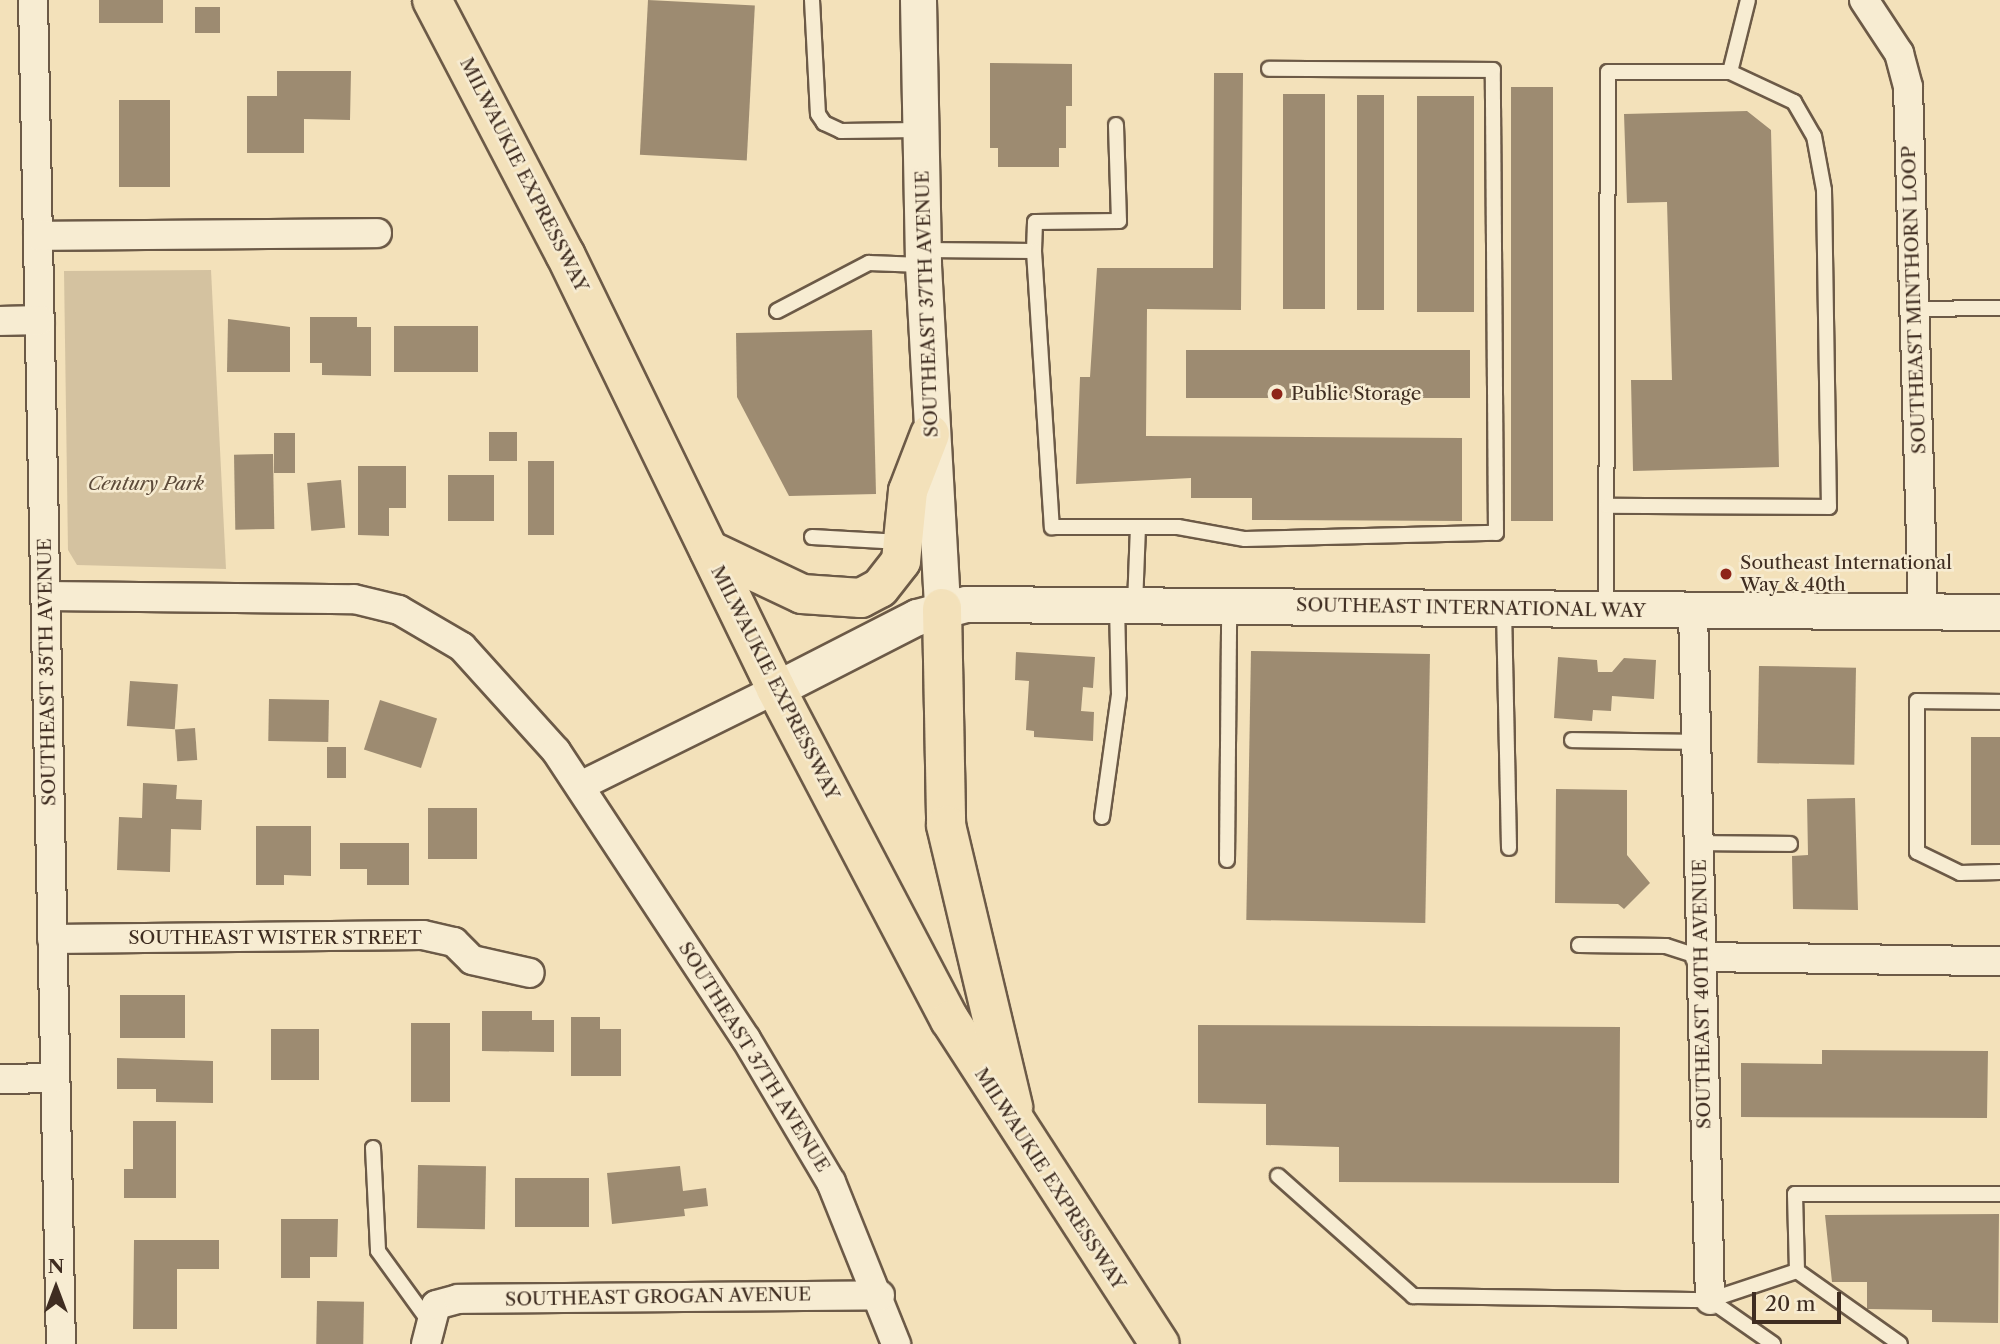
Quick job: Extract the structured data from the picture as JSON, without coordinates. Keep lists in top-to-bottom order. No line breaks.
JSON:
{"streets":{"highway":["MILWAUKIE EXPRESSWAY"],"street":["SOUTHEAST MINTHORN LOOP","SOUTHEAST 37TH AVENUE","SOUTHEAST INTERNATIONAL WAY","SOUTHEAST 35TH AVENUE","SOUTHEAST WISTER STREET","SOUTHEAST 40TH AVENUE","SOUTHEAST GROGAN AVENUE"]},"crossings":[["SOUTHEAST MINTHORN LOOP","SOUTHEAST INTERNATIONAL WAY"],["SOUTHEAST 37TH AVENUE","SOUTHEAST INTERNATIONAL WAY"],["SOUTHEAST 37TH AVENUE","SOUTHEAST 35TH AVENUE"],["SOUTHEAST 37TH AVENUE","SOUTHEAST GROGAN AVENUE"],["SOUTHEAST INTERNATIONAL WAY","SOUTHEAST 40TH AVENUE"],["SOUTHEAST 35TH AVENUE","SOUTHEAST WISTER STREET"]],"parks":["Century Park"],"places":["Public Storage","Southeast International Way & 40th"],"scale_bar":"20 m","north":"top"}
